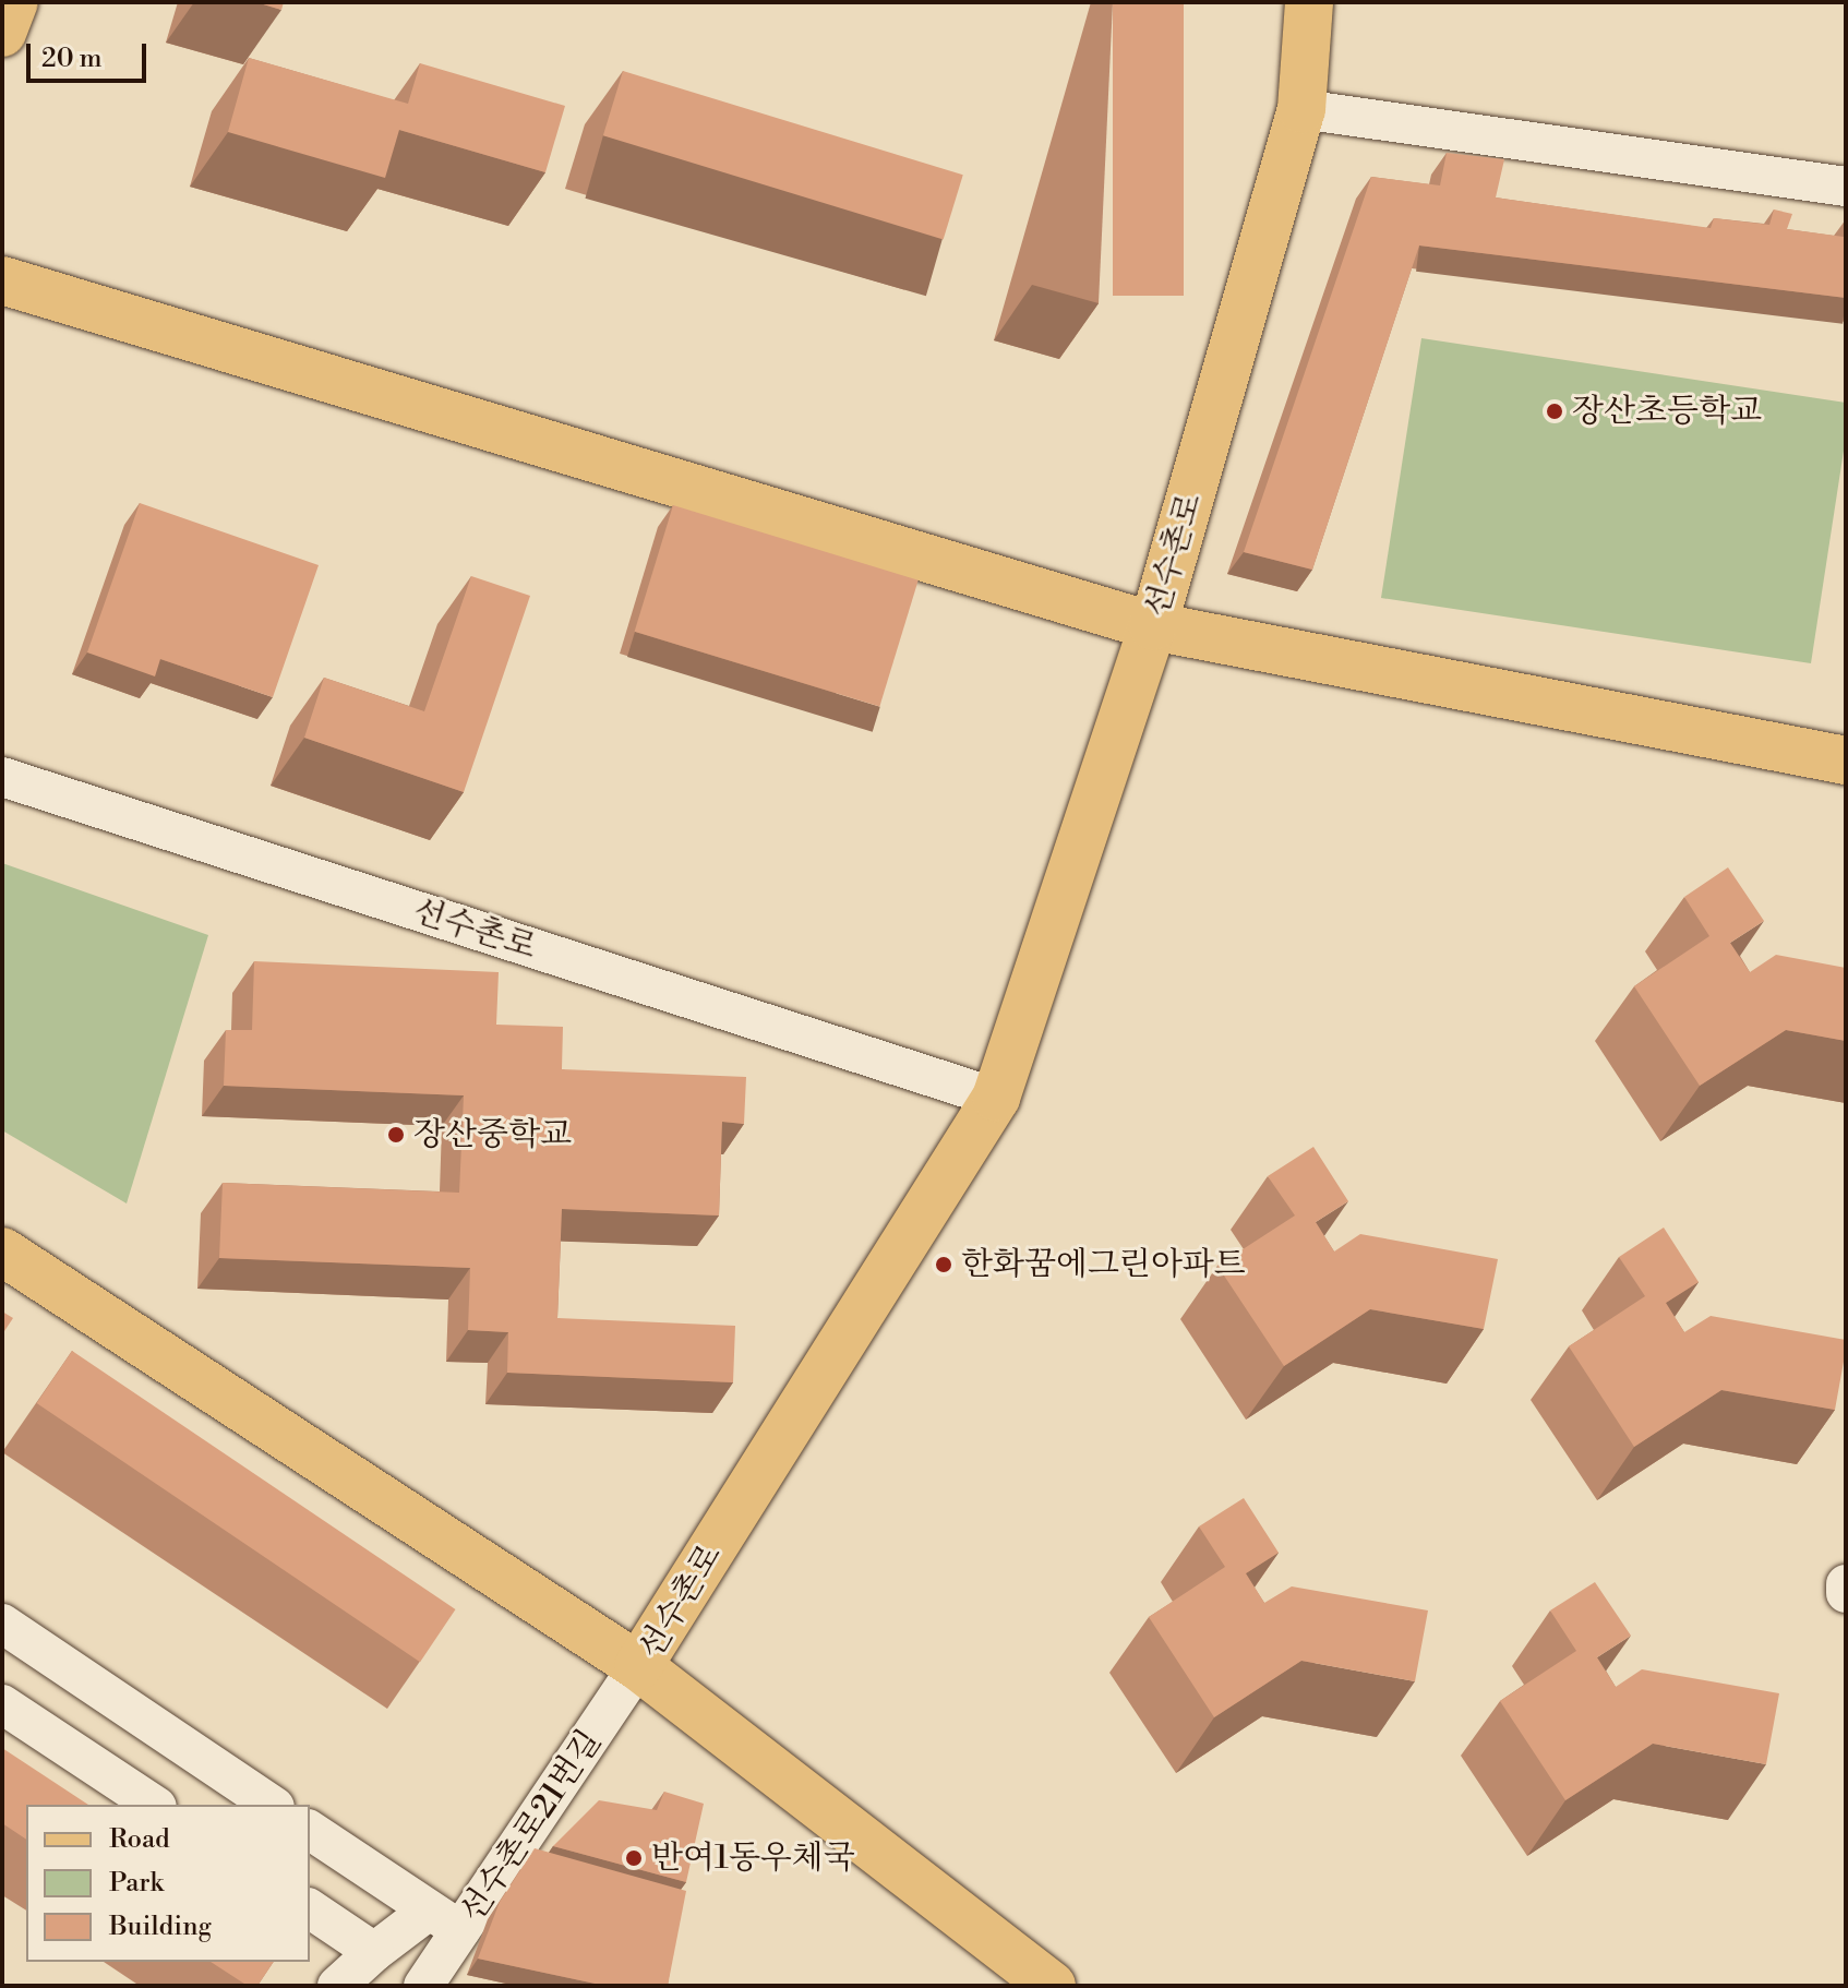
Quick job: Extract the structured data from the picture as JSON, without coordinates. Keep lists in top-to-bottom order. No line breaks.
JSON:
{"streets":{"main road":["선수촌로"],"street":["선수촌로21번길"]},"crossings":[["선수촌로","선수촌로21번길"]],"places":["장산초등학교","장산중학교","한화꿈에그린아파트","반여1동우체국"],"legend":["Road","Park","Building"],"scale_bar":"20 m"}
